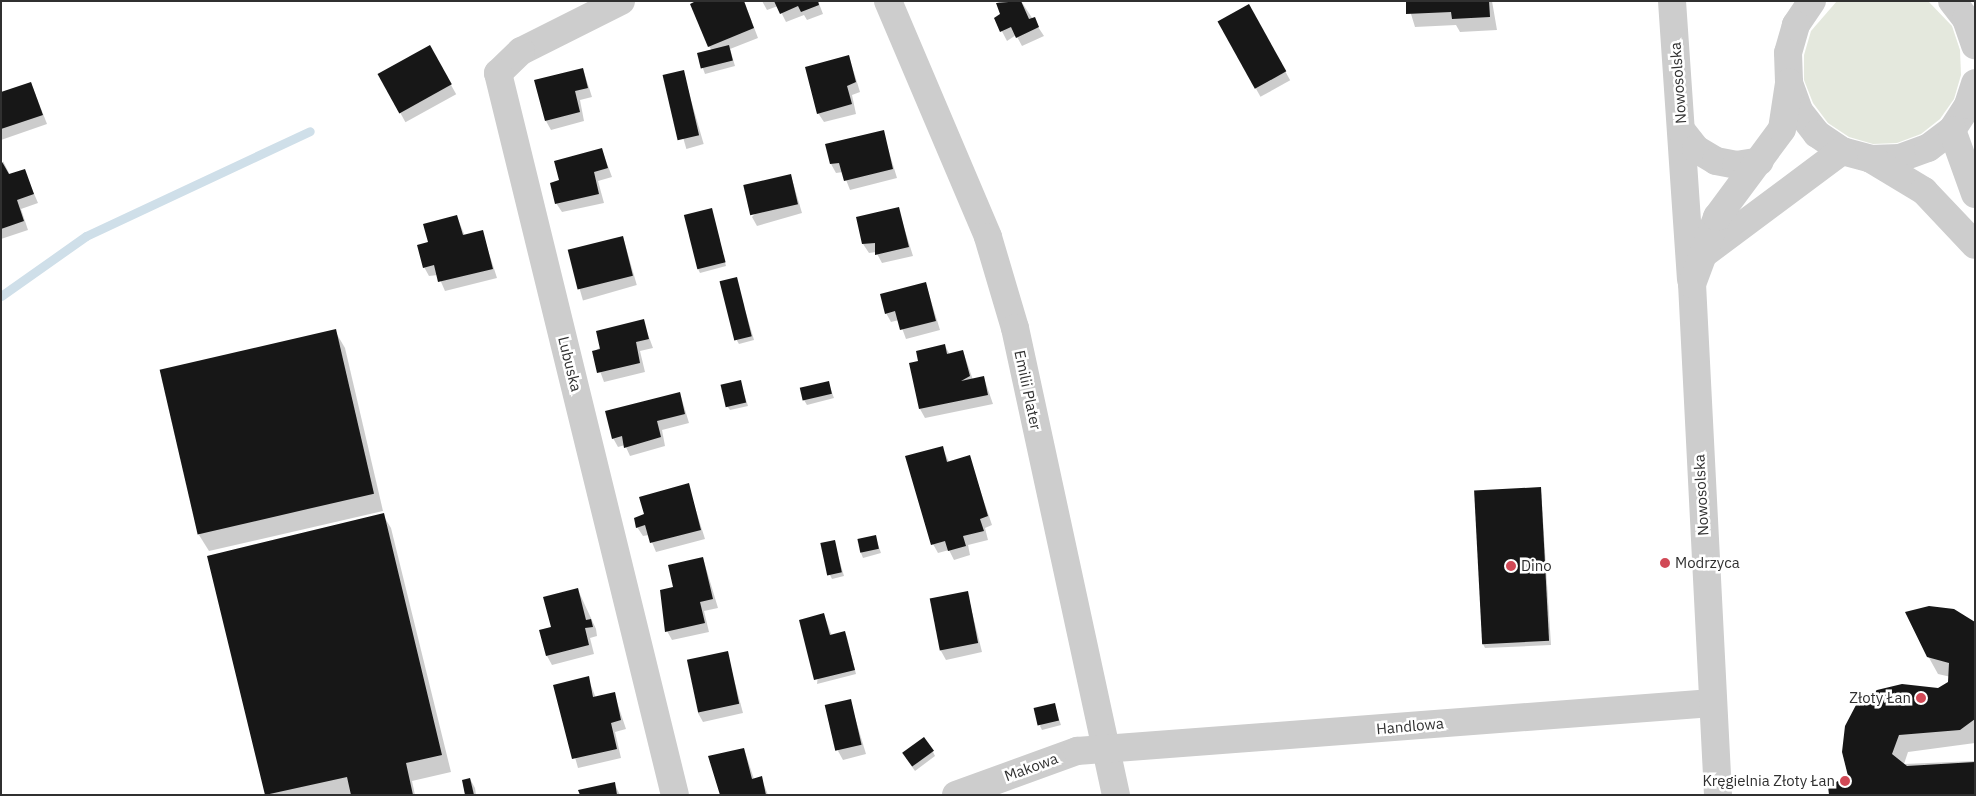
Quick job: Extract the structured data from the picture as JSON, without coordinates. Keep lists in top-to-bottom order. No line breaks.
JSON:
{"streets":{"street":["Nowosolska","Lubuska","Emilii Plater","Handlowa","Makowa"]},"crossings":[["Nowosolska","Handlowa"],["Emilii Plater","Handlowa"],["Emilii Plater","Makowa"],["Handlowa","Makowa"]],"places":["Modrzyca","Dino","Złoty Łan","Kręgielnia Złoty Łan"]}
